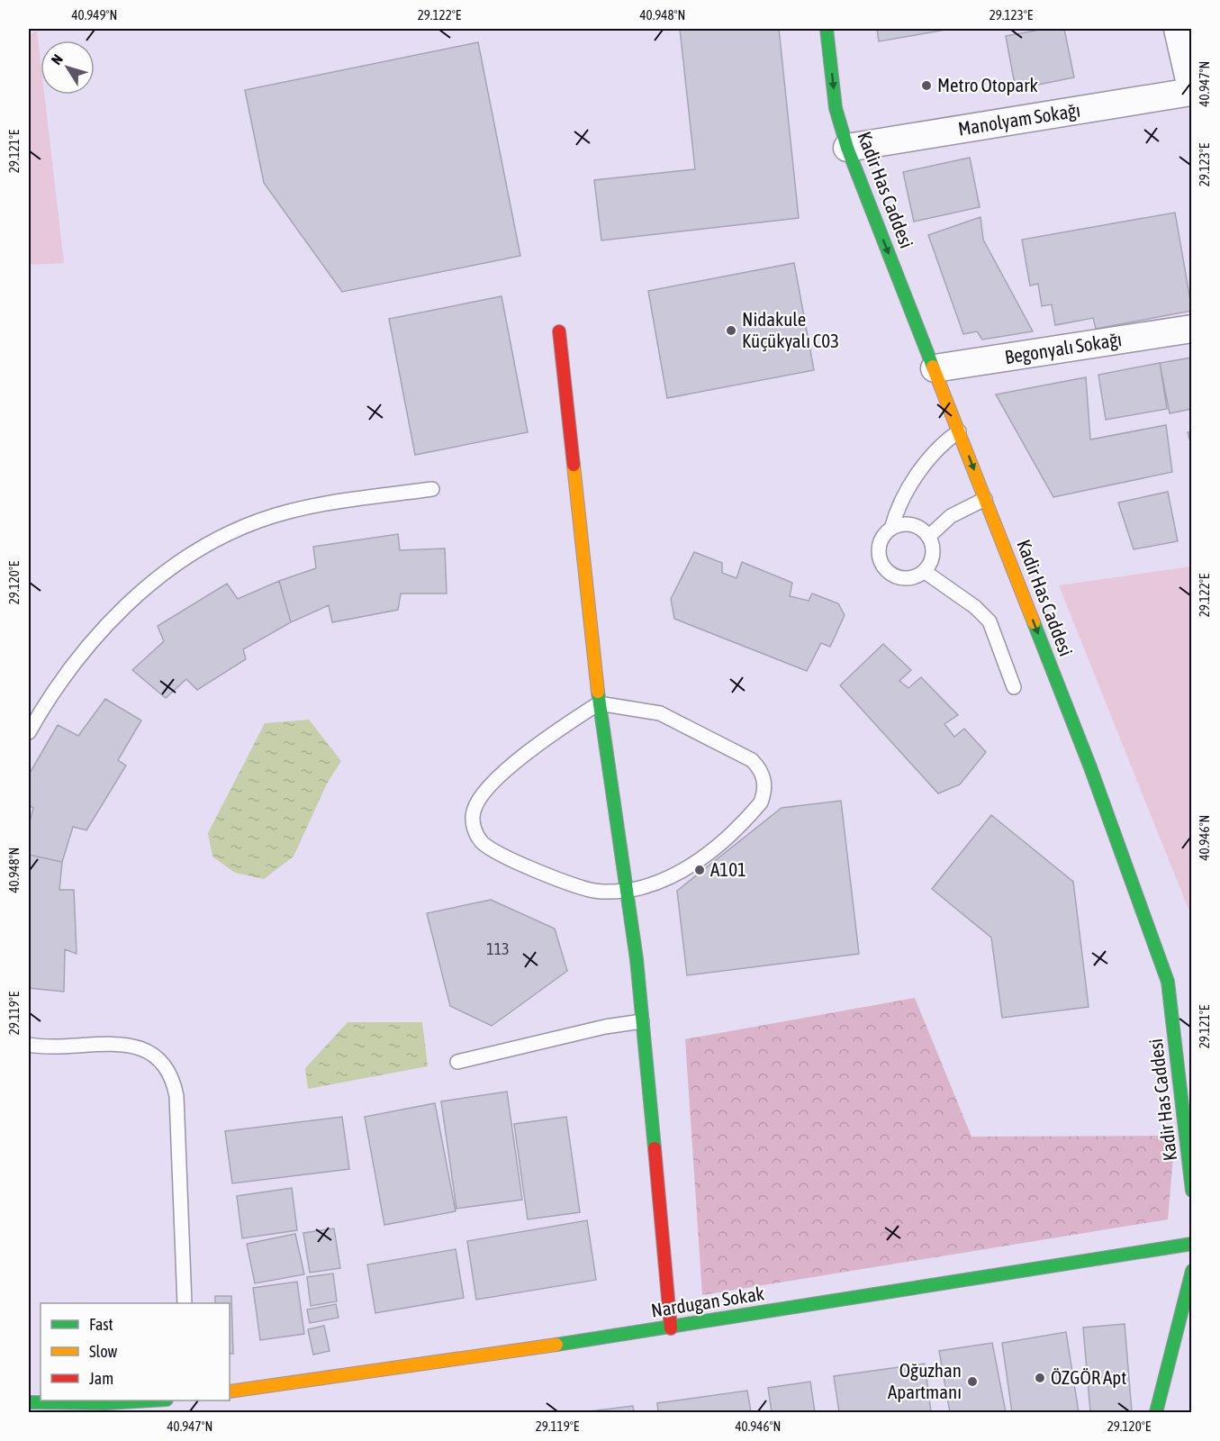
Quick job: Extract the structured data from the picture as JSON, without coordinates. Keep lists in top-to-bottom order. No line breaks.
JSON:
{"streets":{"street":["Manolyam Sokağı","Kadir Has Caddesi","Begonyalı Sokağı","Nardugan Sokak"]},"crossings":[["Manolyam Sokağı","Kadir Has Caddesi"],["Kadir Has Caddesi","Begonyalı Sokağı"]],"one_way":["Kadir Has Caddesi"],"places":["Metro Otopark","Nidakule Küçükyalı C03","A101","ÖZGÖR Apt","Oğuzhan Apartmanı"],"house_numbers":["113"],"legend":["Fast","Slow","Jam"],"north":"top left","coordinates":["40.949°N","29.122°E","40.948°N","29.123°E","40.947°N","29.121°E","29.120°E","40.946°N","29.119°E"]}
